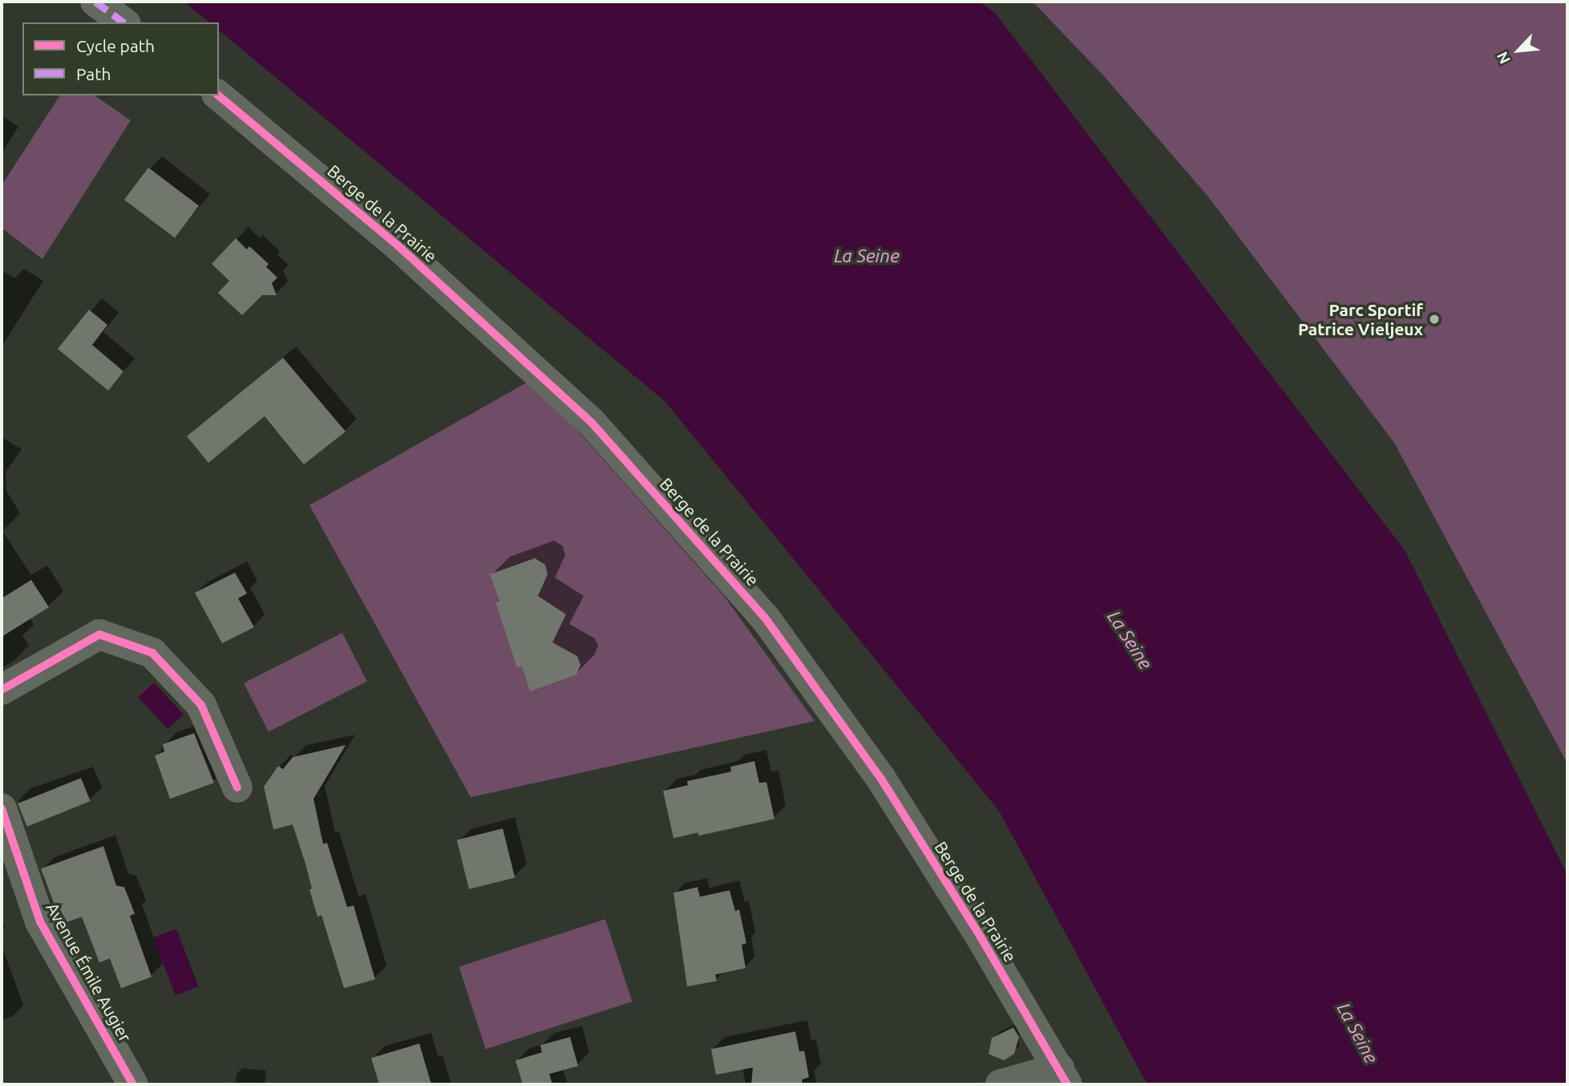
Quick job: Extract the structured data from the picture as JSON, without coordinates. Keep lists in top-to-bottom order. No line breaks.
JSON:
{"streets":{"street":["Berge de la Prairie","Avenue Émile Augier"]},"water":["La Seine"],"places":["Parc Sportif Patrice Vieljeux"],"legend":["Cycle path","Path"],"north":"bottom left"}
